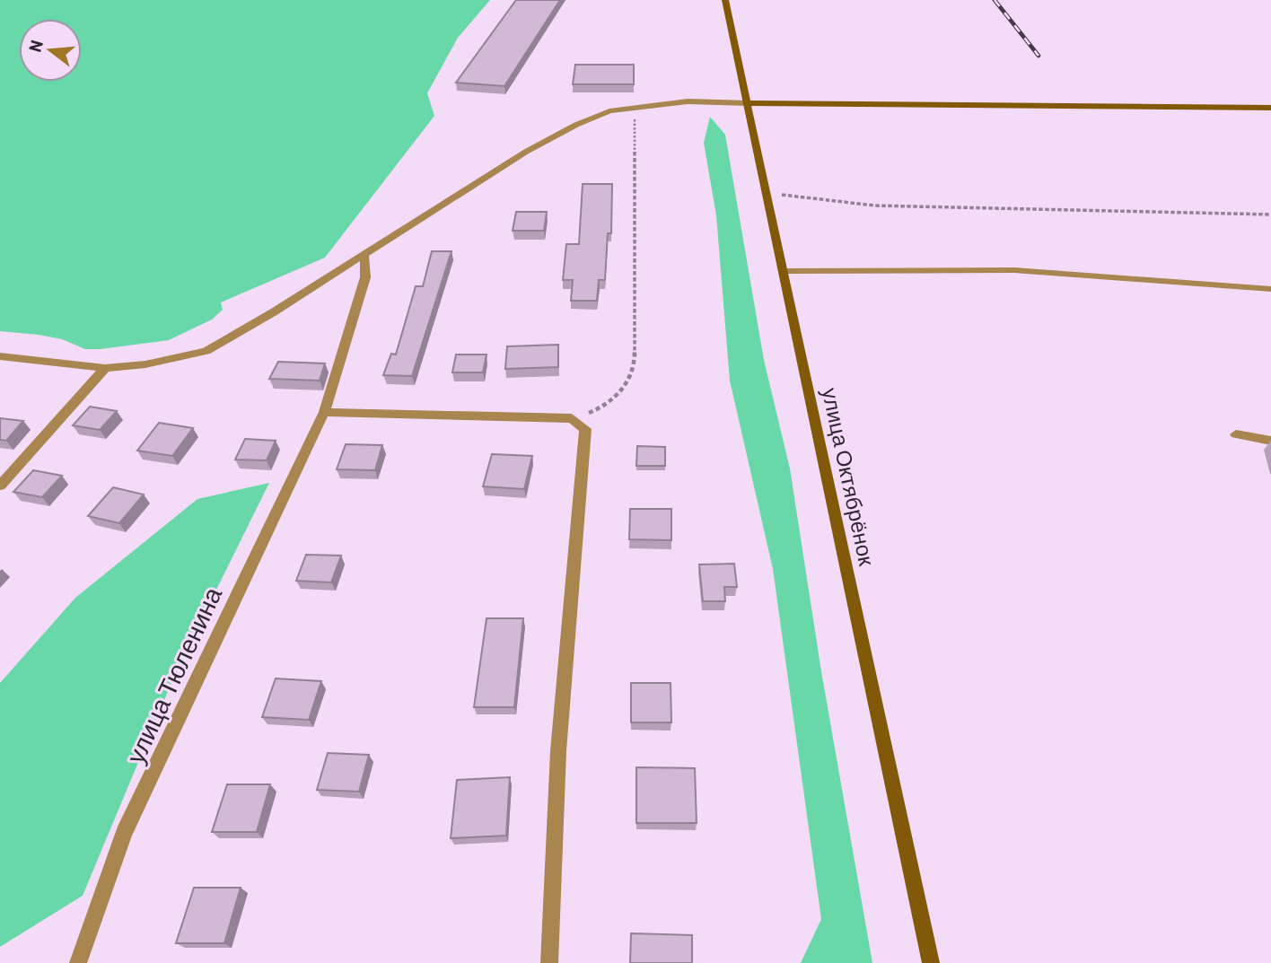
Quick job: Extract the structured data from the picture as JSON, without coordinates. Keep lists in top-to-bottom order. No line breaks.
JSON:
{"streets":{"street":["улица Октябрёнок","улица Тюленина"]},"north":"left"}
